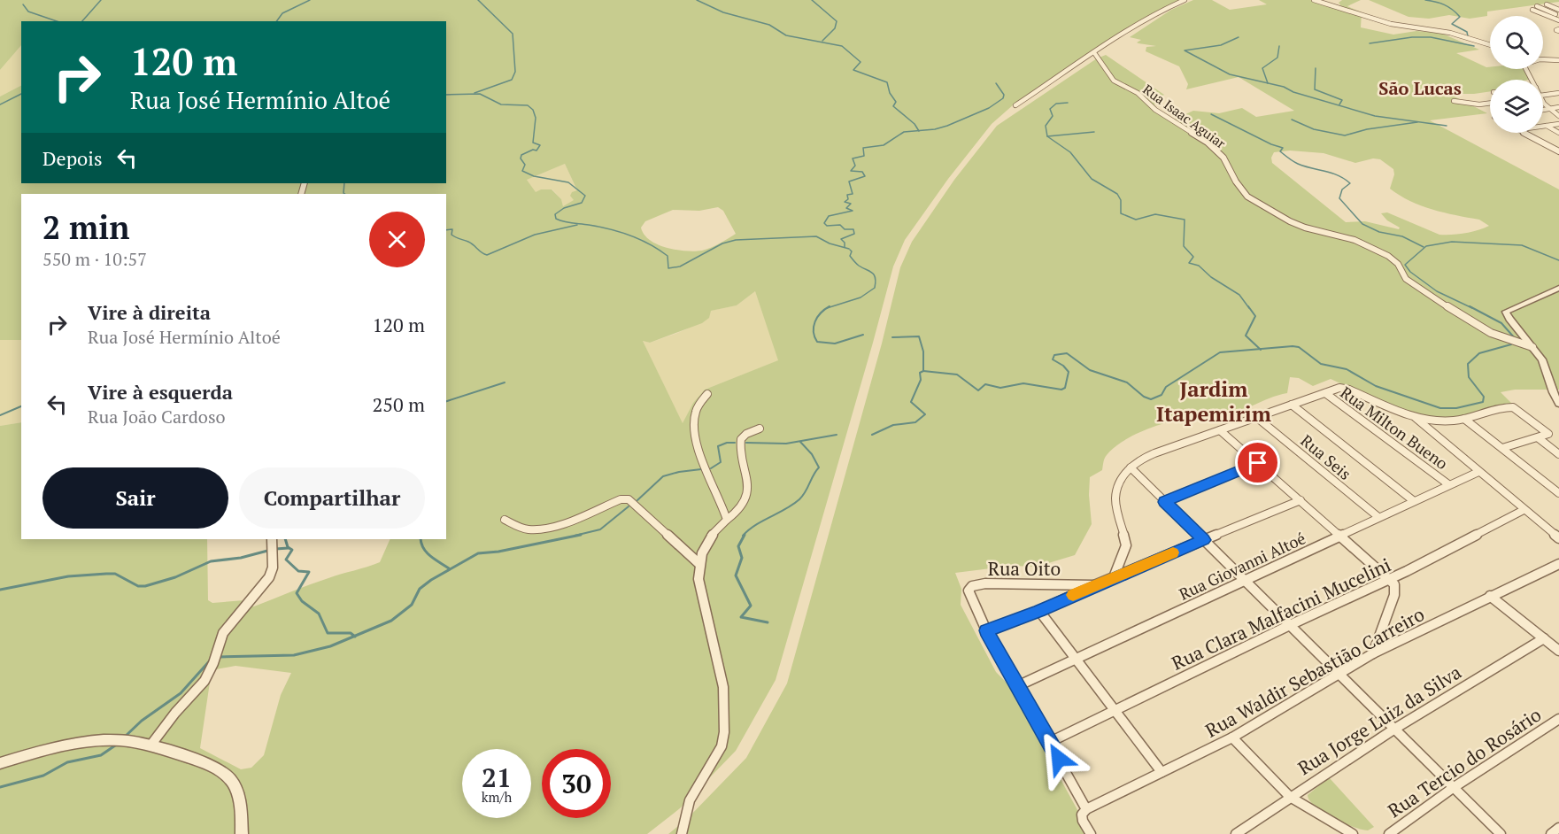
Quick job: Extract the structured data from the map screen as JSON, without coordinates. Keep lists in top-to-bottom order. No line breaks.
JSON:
{"streets":{"street":["Rua Isaac Aguiar","Rua Milton Bueno","Rua Seis","Rua Giovanni Altoé","Rua Oito","Rua Clara Malfacini Mucelini","Rua Waldir Sebastião Carreiro","Rua Jorge Luiz da Silva","Rua Tercio do Rosário"]},"crossings":[["Rua Milton Bueno","Rua Giovanni Altoé"],["Rua Seis","Rua Giovanni Altoé"]],"districts":["São Lucas","Jardim Itapemirim"],"page":{"turn":["120 m","Rua José Hermínio Altoé"],"then":"Depois","heading":["2 min","550 m · 10:57"],"list":[{"name":"Vire à direita","note":"Rua José Hermínio Altoé","value":"120 m"},{"name":"Vire à esquerda","note":"Rua João Cardoso","value":"250 m"}],"buttons":["Sair","Compartilhar"],"speed":"21 km/h","limit":"30"}}
